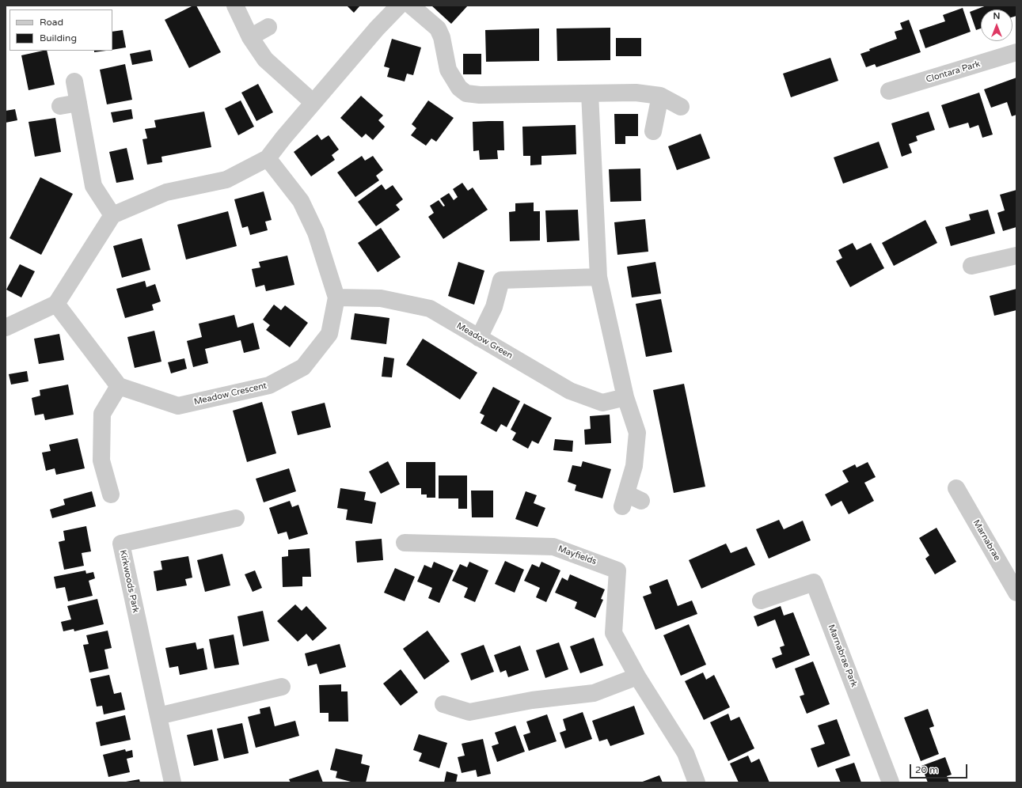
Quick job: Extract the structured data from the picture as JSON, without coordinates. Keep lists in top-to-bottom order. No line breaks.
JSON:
{"streets":{"street":["Clontara Park","Meadow Green","Meadow Crescent","Marnabrae","Mayfields","Kirkwoods Park","Marnabrae Park"]},"crossings":[["Meadow Green","Meadow Crescent"]],"legend":["Road","Building"],"scale_bar":"20 m","north":"top"}
